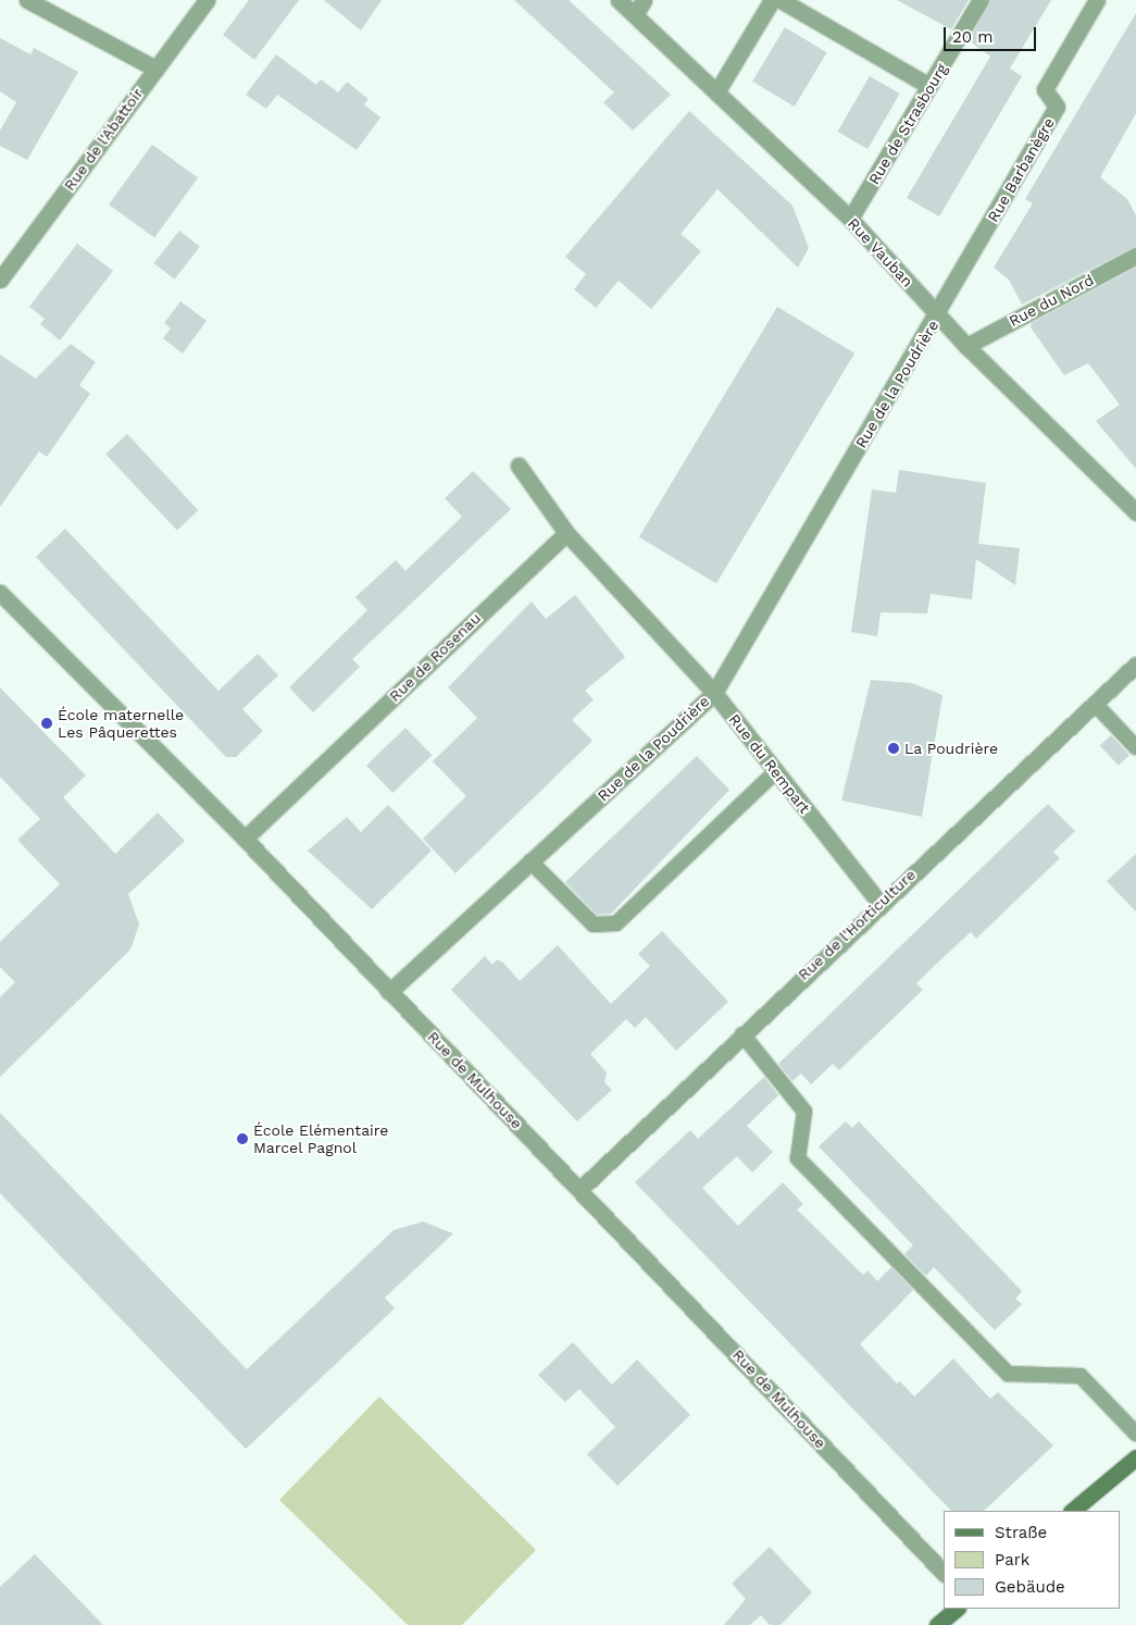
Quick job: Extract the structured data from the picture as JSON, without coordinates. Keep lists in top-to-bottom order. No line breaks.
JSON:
{"streets":{"street":["Rue de Strasbourg","Rue de l'Abattoir","Rue Barbanègre","Rue Vauban","Rue du Nord","Rue de la Poudrière","Rue de Rosenau","Rue du Rempart","Rue de l'Horticulture","Rue de Mulhouse"]},"crossings":[["Rue de Strasbourg","Rue Vauban"],["Rue Barbanègre","Rue Vauban"],["Rue Barbanègre","Rue de la Poudrière"],["Rue Vauban","Rue du Nord"],["Rue Vauban","Rue de la Poudrière"],["Rue de la Poudrière","Rue du Rempart"],["Rue de la Poudrière","Rue de Mulhouse"],["Rue de Rosenau","Rue du Rempart"],["Rue de Rosenau","Rue de Mulhouse"],["Rue du Rempart","Rue de l'Horticulture"],["Rue de l'Horticulture","Rue de Mulhouse"]],"places":["École maternelle Les Pâquerettes","La Poudrière","École Elémentaire Marcel Pagnol"],"legend":["Straße","Park","Gebäude"],"scale_bar":"20 m"}
